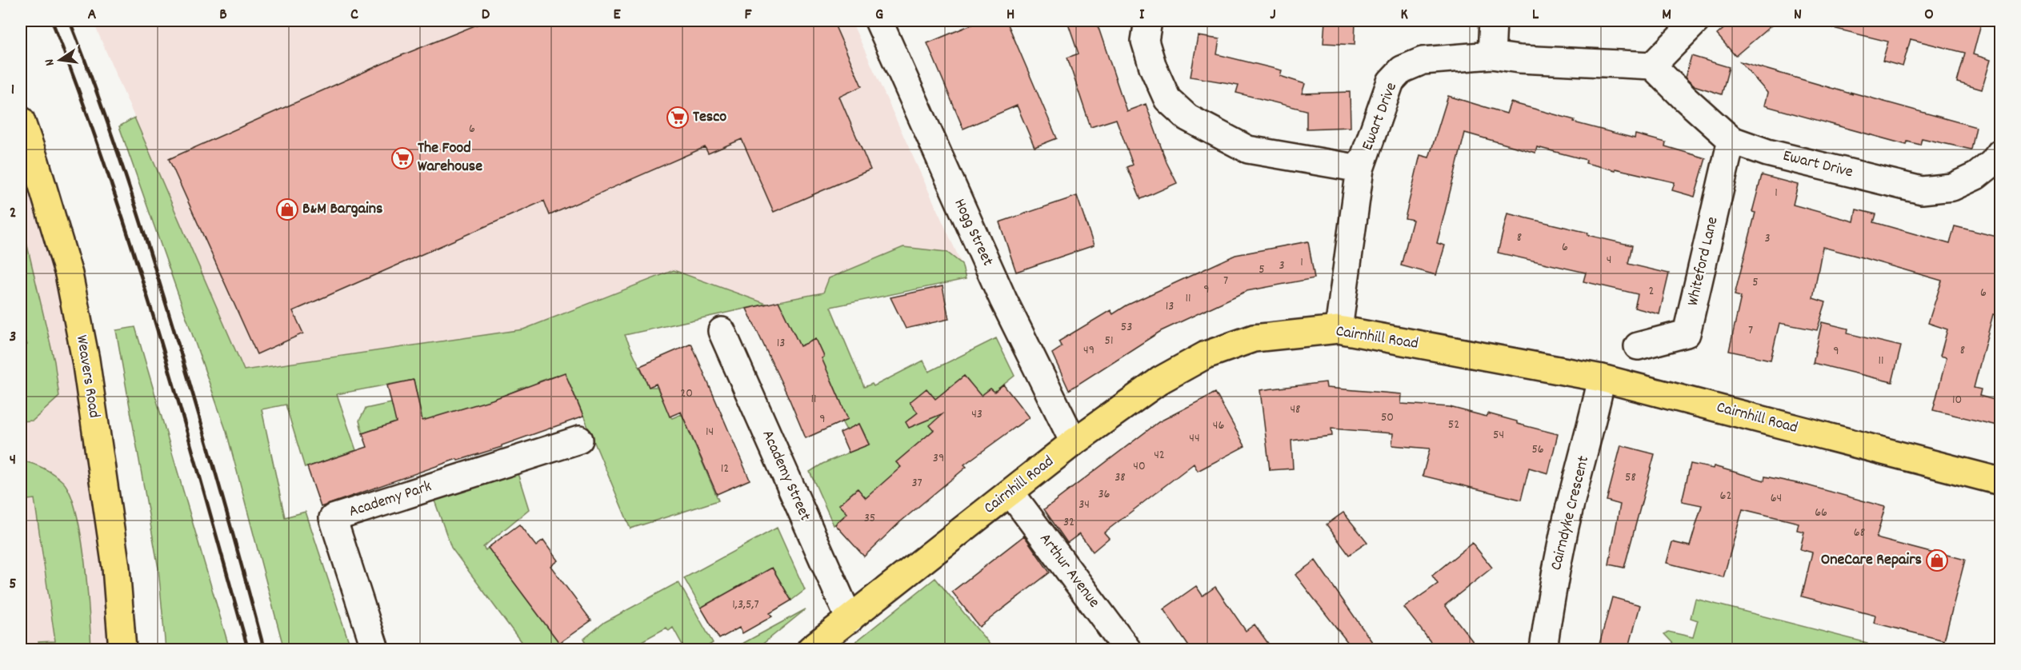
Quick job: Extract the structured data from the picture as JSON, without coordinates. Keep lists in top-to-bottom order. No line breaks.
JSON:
{"streets":{"main road":["Cairnhill Road","Weavers Road"],"street":["Ewart Drive","Hogg Street","Whiteford Lane","Academy Street","Academy Park","Cairndyke Crescent","Arthur Avenue"]},"crossings":[["Ewart Drive","Whiteford Lane"],["Ewart Drive","Cairnhill Road"],["Hogg Street","Cairnhill Road"],["Cairnhill Road","Academy Street"],["Cairnhill Road","Cairndyke Crescent"],["Cairnhill Road","Arthur Avenue"]],"places":{"supermarket":["Tesco","The Food Warehouse"],"shop":["B&M Bargains","OneCare Repairs"]},"house_numbers":["6","1","8","3","6","4","1","3","5","7","5","9","2","6","11","13","53","7","51","13","49","8","9","11","20","11","10","48","43","50","9","52","46","14","54","44","56","42","39","40","12","38","58","37","36","62","64","34","66","35","32","68","1,3,5,7"],"north":"left","grid":{"columns":["A","B","C","D","E","F","G","H","I","J","K","L","M","N","O"],"rows":["1","2","3","4","5"]}}
